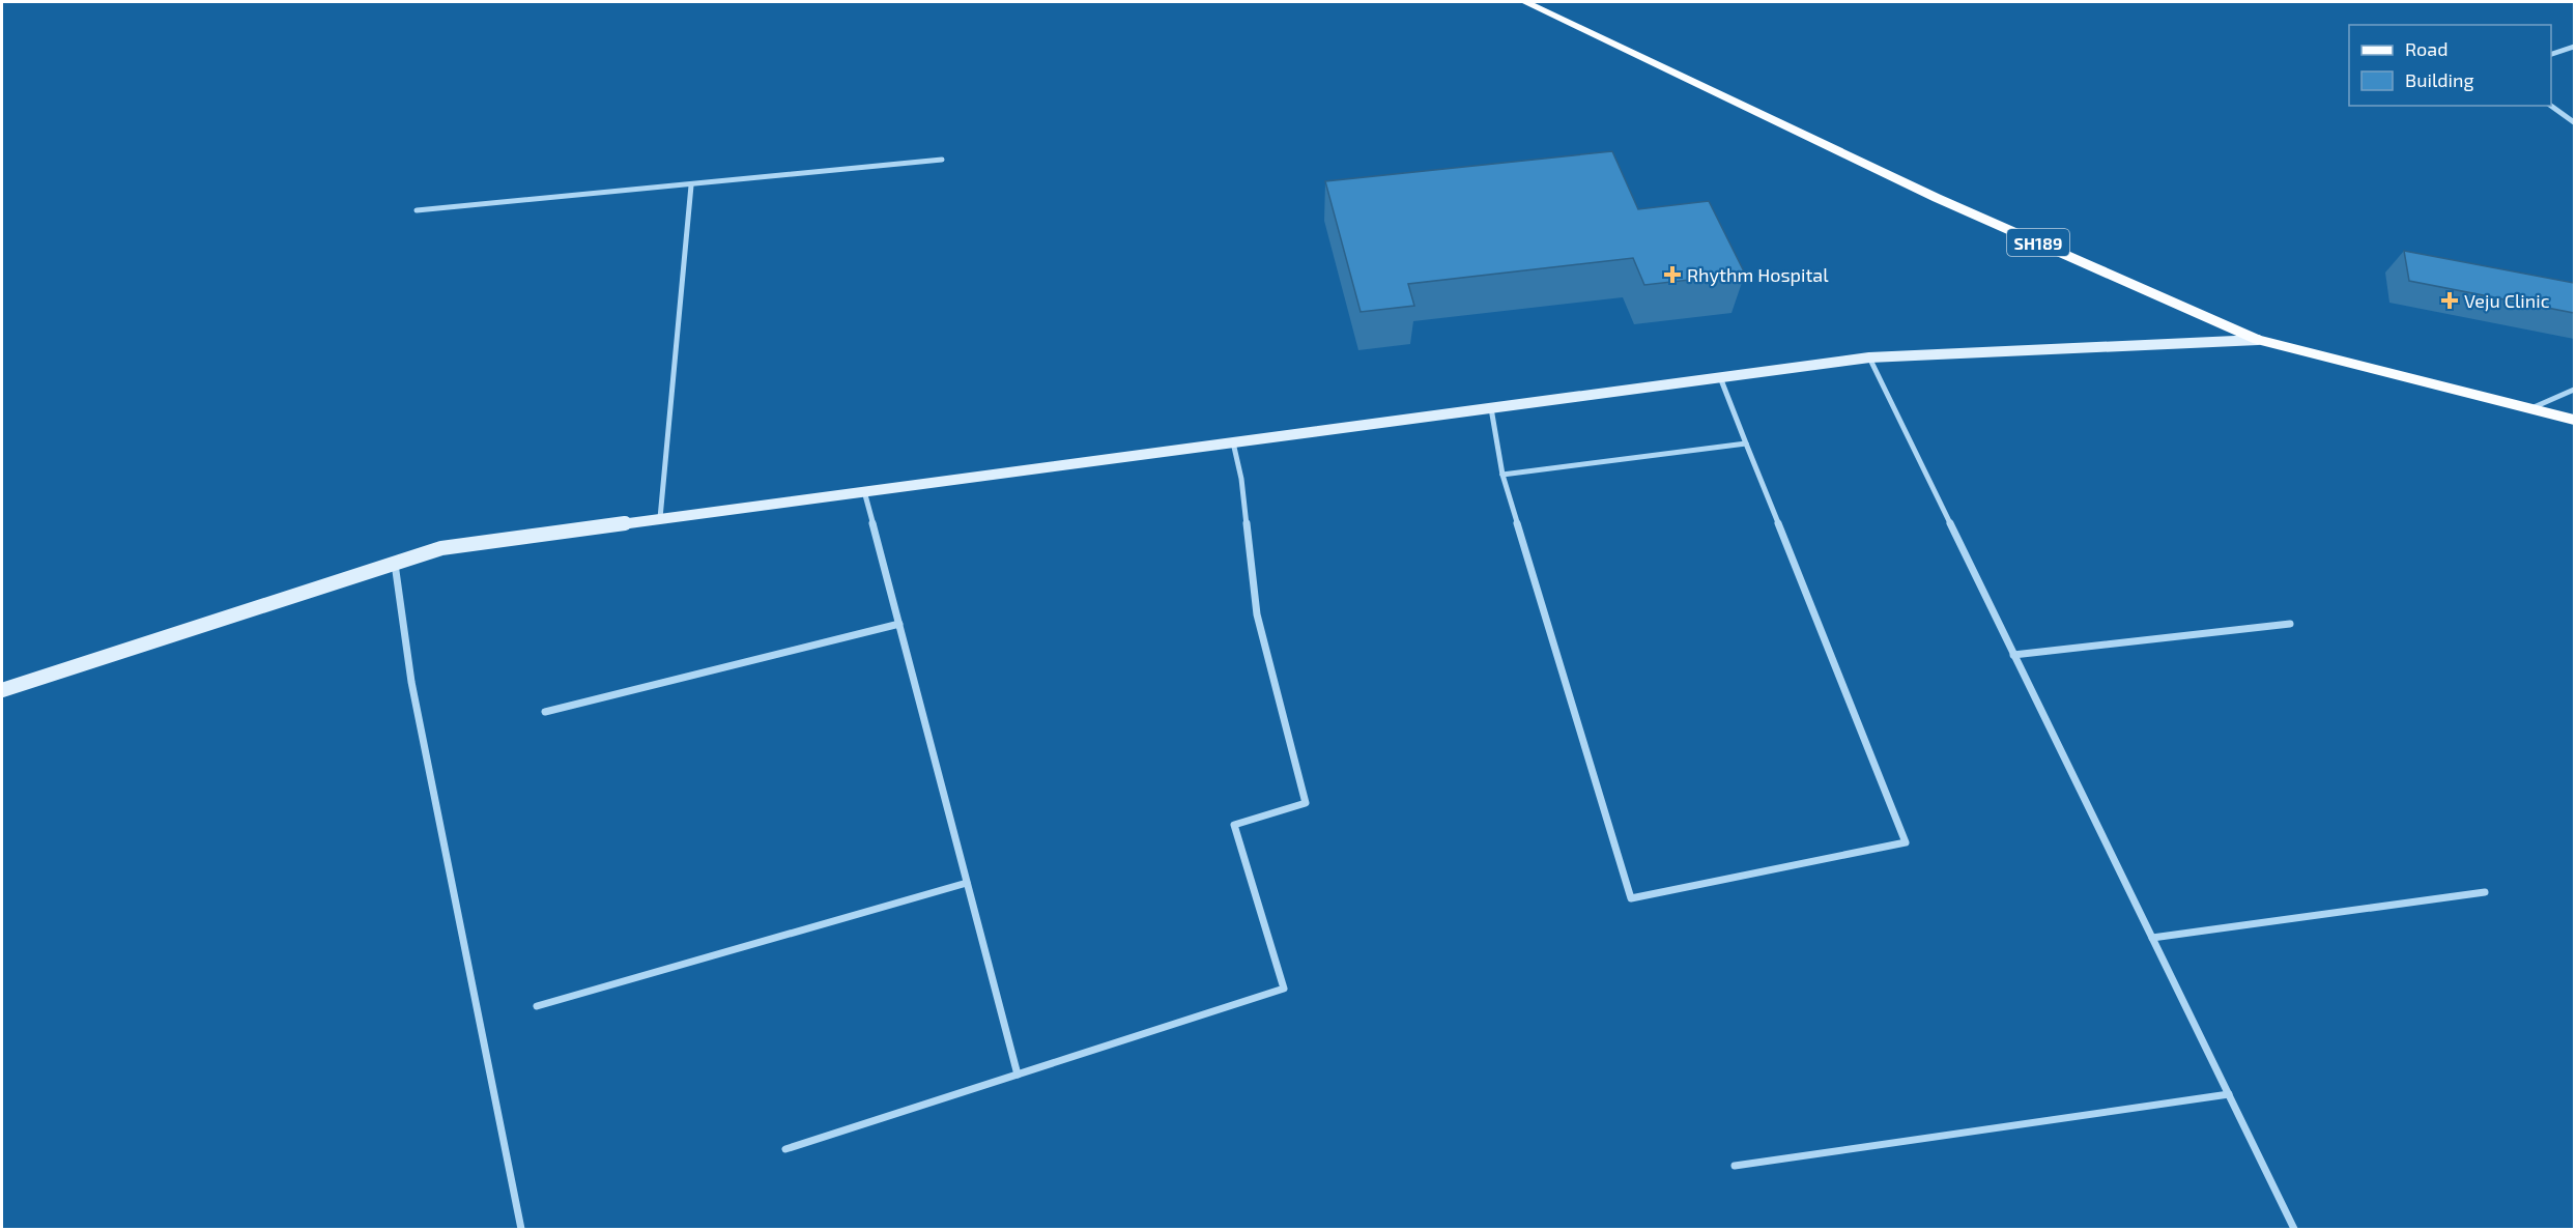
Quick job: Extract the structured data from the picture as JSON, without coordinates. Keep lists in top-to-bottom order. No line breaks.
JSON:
{"streets":{"main road":["SH189"]},"places":{"health":["Rhythm Hospital","Veju Clinic"]},"legend":["Road","Building"]}
